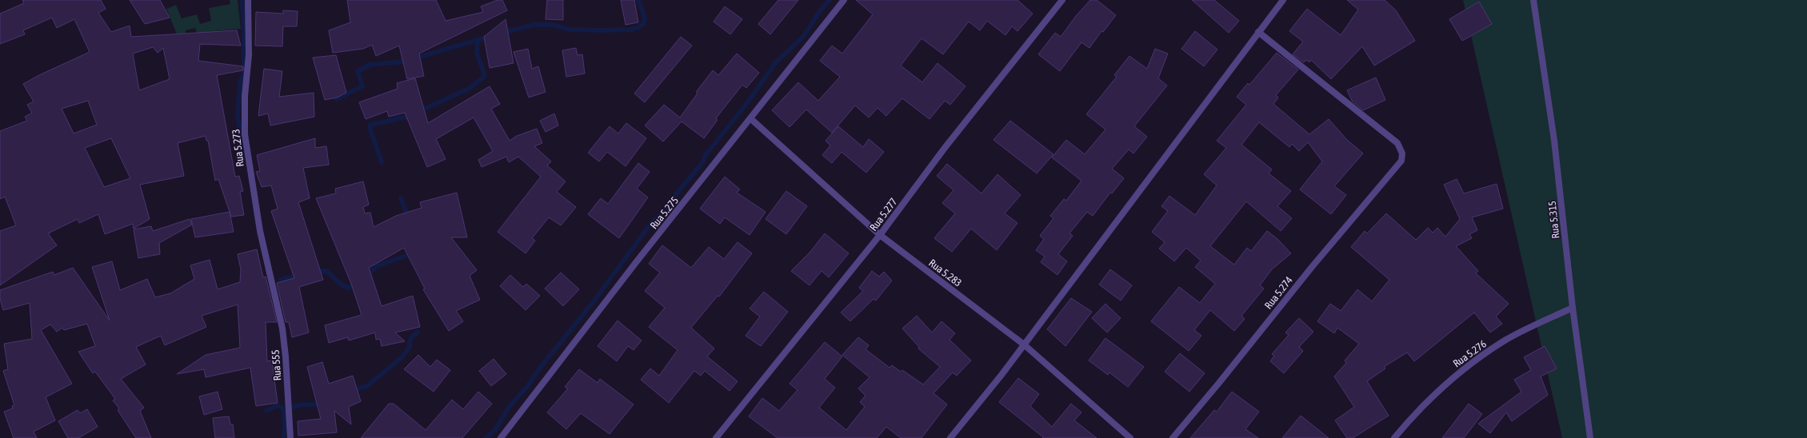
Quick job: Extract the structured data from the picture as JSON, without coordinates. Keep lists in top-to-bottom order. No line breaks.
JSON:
{"streets":{"street":["Rua 5.273","Rua 5.275","Rua 5.277","Rua 5.315","Rua 5.283","Rua 5.274","Rua 5.276","Rua 555"]},"crossings":[["Rua 5.273","Rua 555"],["Rua 5.275","Rua 5.283"],["Rua 5.277","Rua 5.283"],["Rua 5.315","Rua 5.276"]]}
